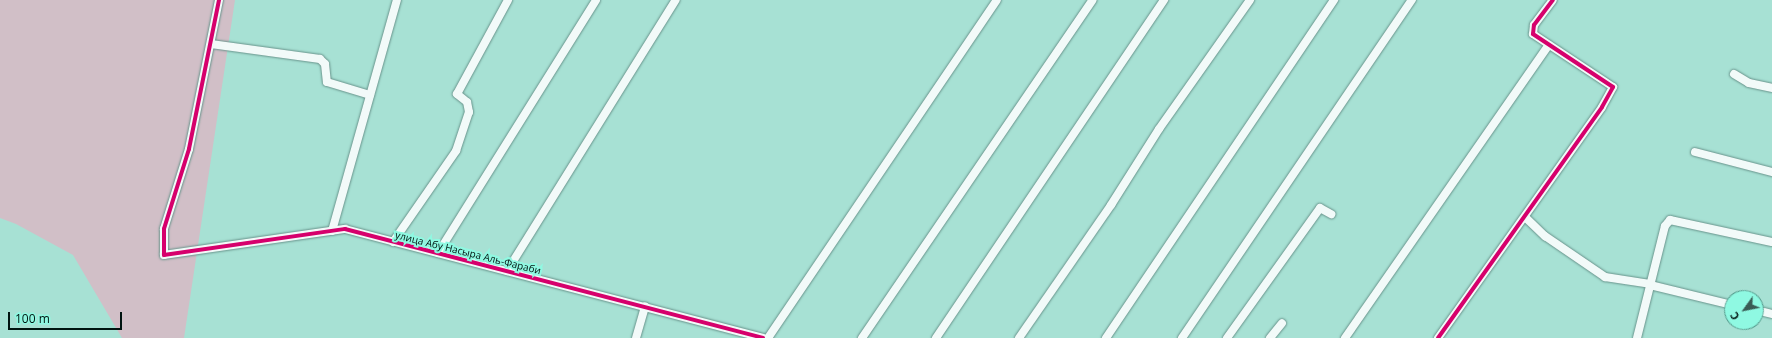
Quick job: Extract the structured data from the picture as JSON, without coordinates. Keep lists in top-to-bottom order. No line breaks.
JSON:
{"streets":{"street":["улица Абу Насыра Аль-Фараби"]},"scale_bar":"100 m","north":"bottom left"}
